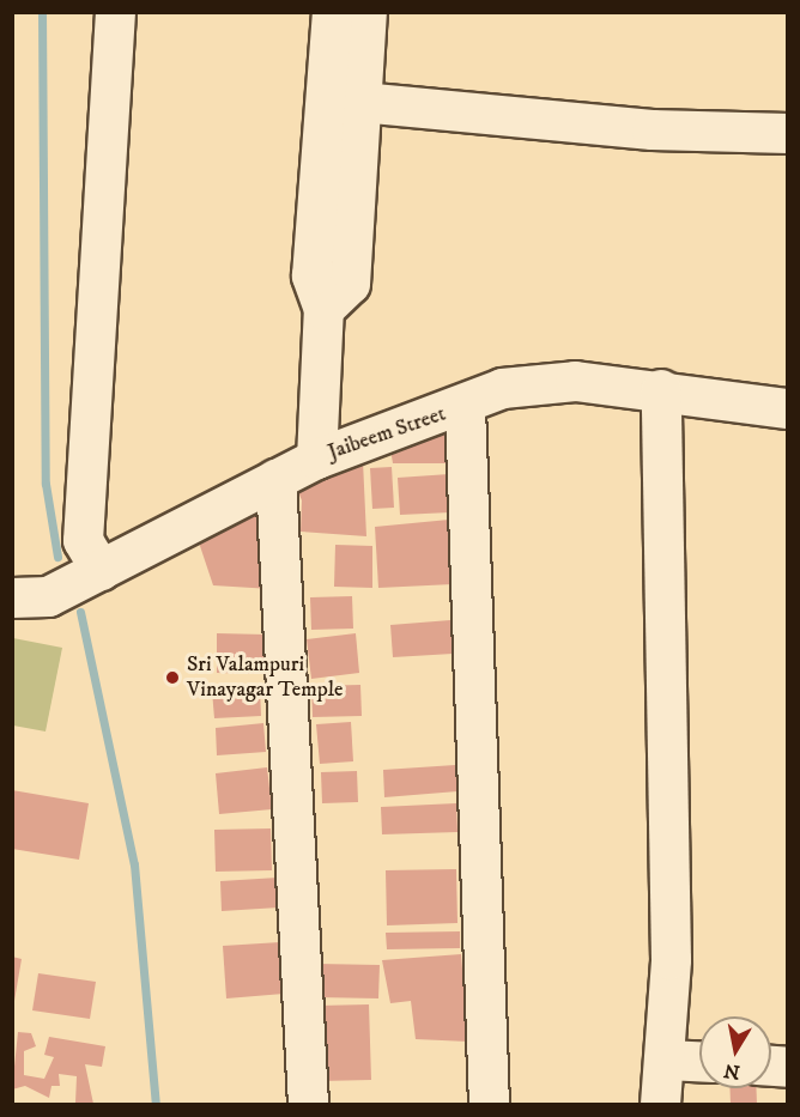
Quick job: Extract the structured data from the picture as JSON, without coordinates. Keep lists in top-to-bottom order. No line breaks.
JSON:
{"streets":{"street":["Jaibeem Street"]},"places":["Sri Valampuri Vinayagar Temple"],"north":"bottom"}
